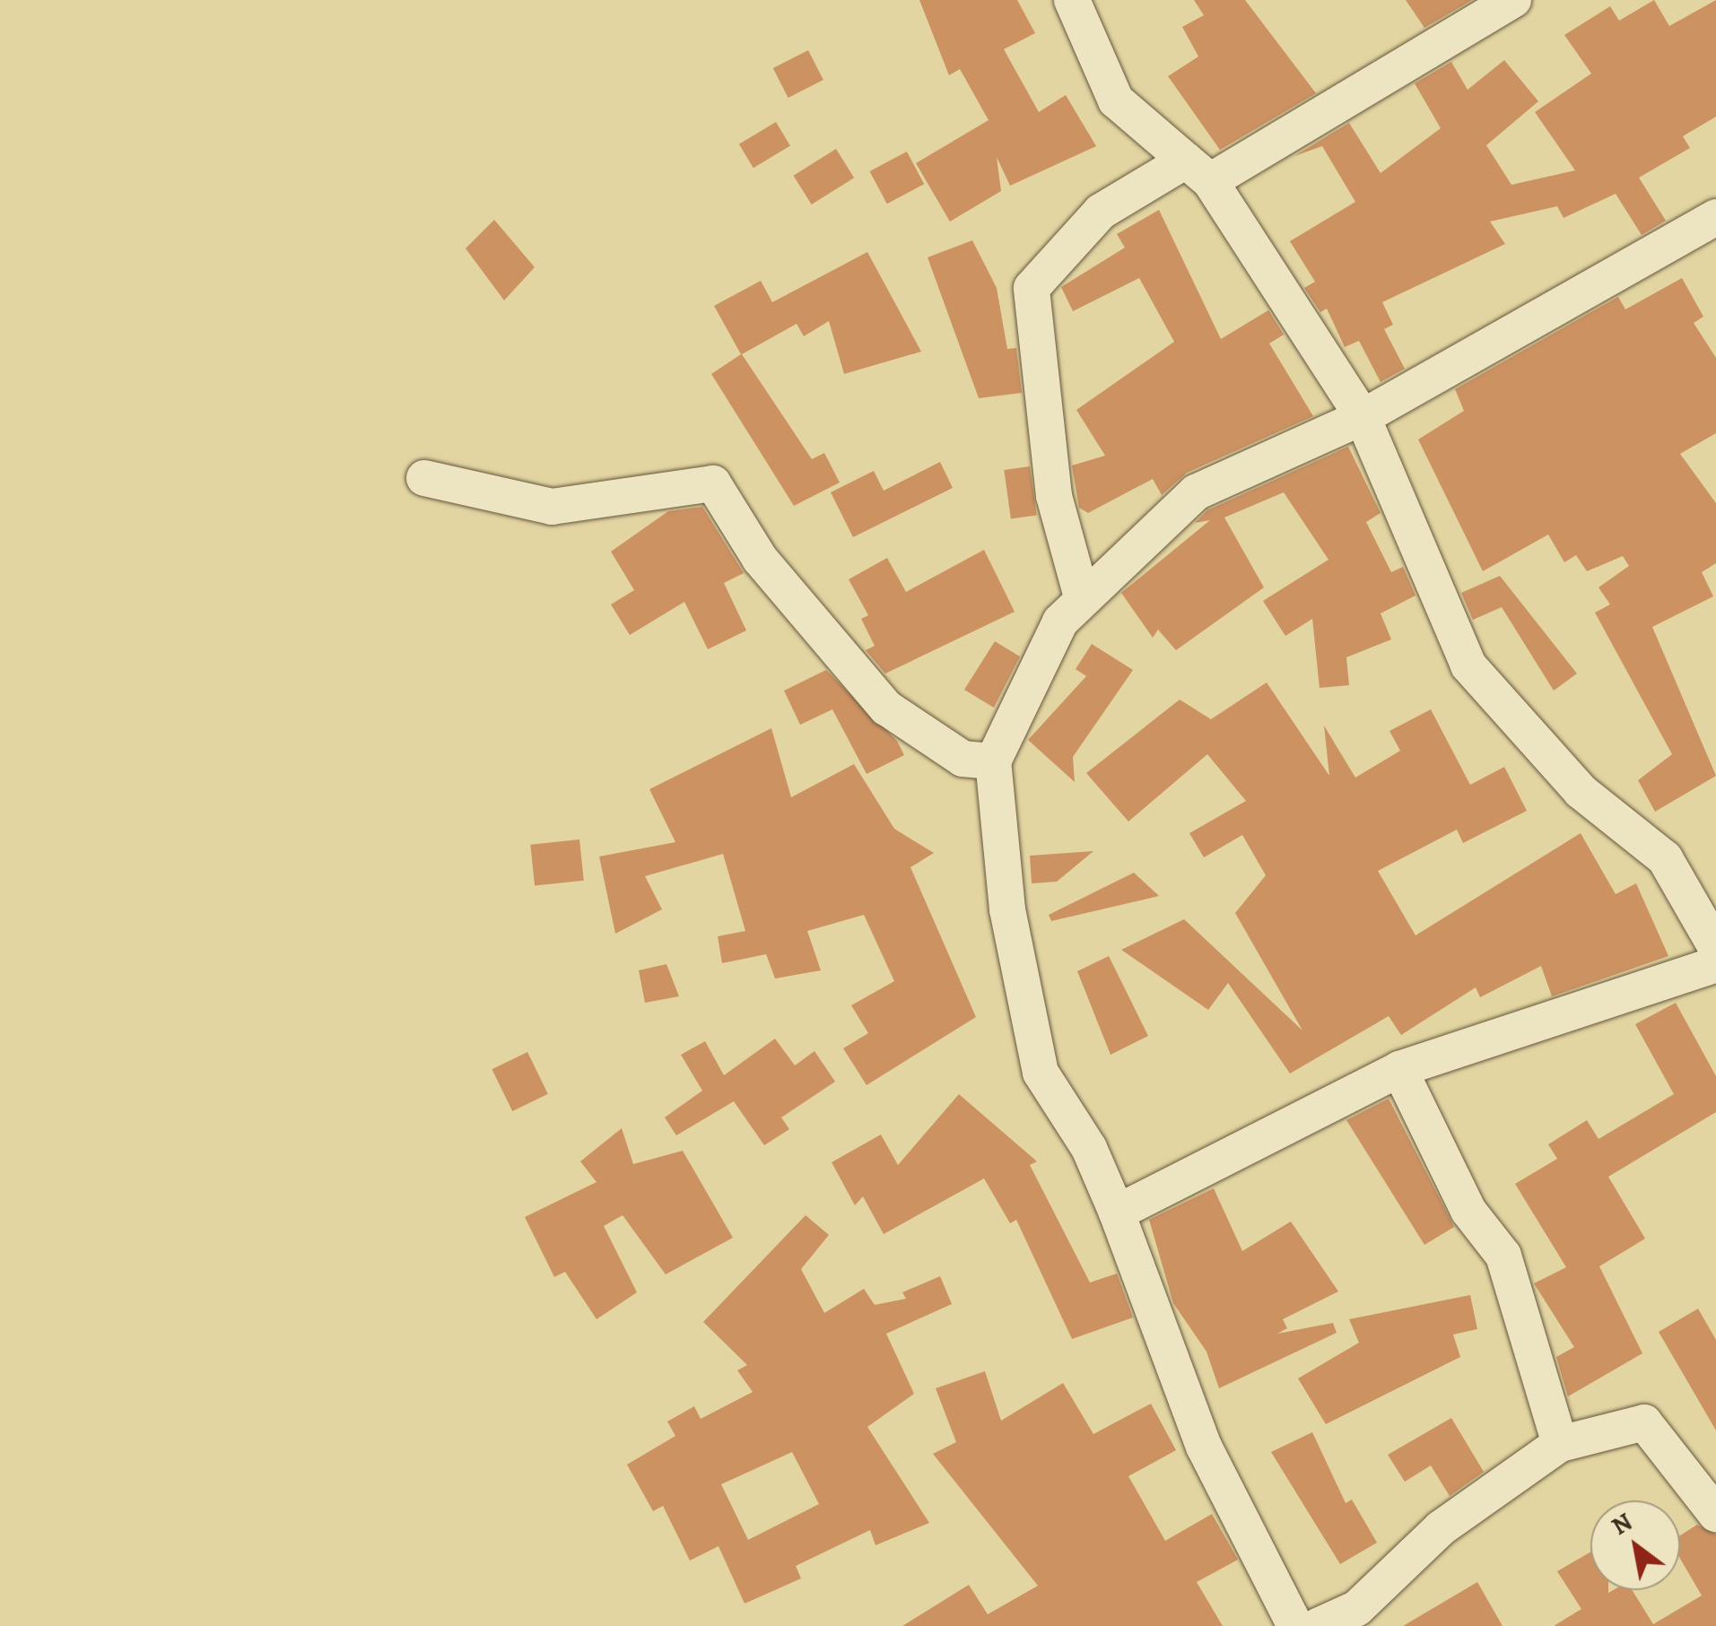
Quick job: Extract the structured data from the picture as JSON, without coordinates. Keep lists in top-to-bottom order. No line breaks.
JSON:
{"north":"top left"}
